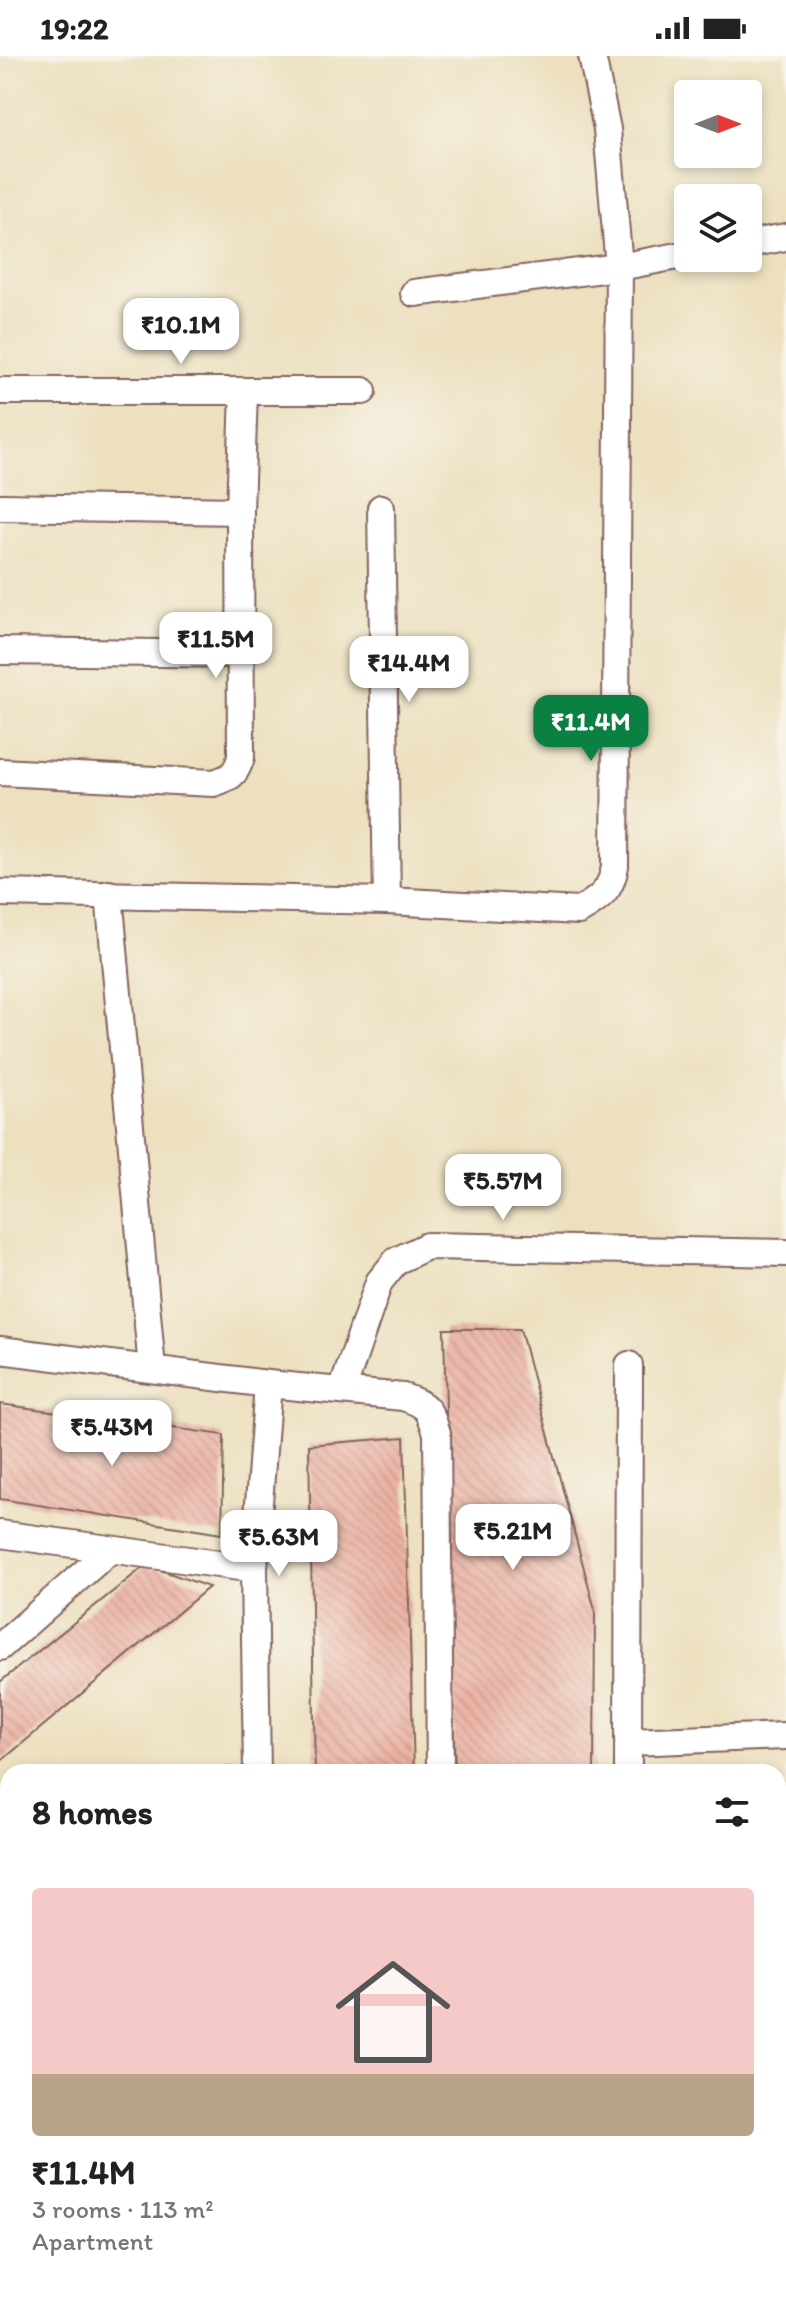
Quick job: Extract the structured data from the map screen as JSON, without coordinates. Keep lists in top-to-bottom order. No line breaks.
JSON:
{"north":"right","page":{"status":"19:22","price":["₹10.1M","₹11.5M","₹14.4M","₹11.4M","₹5.57M","₹5.43M","₹5.21M","₹5.63M"],"heading":"8 homes","list":[{"name":"₹11.4M","note":"3 rooms · 113 m² · Apartment"}]}}
